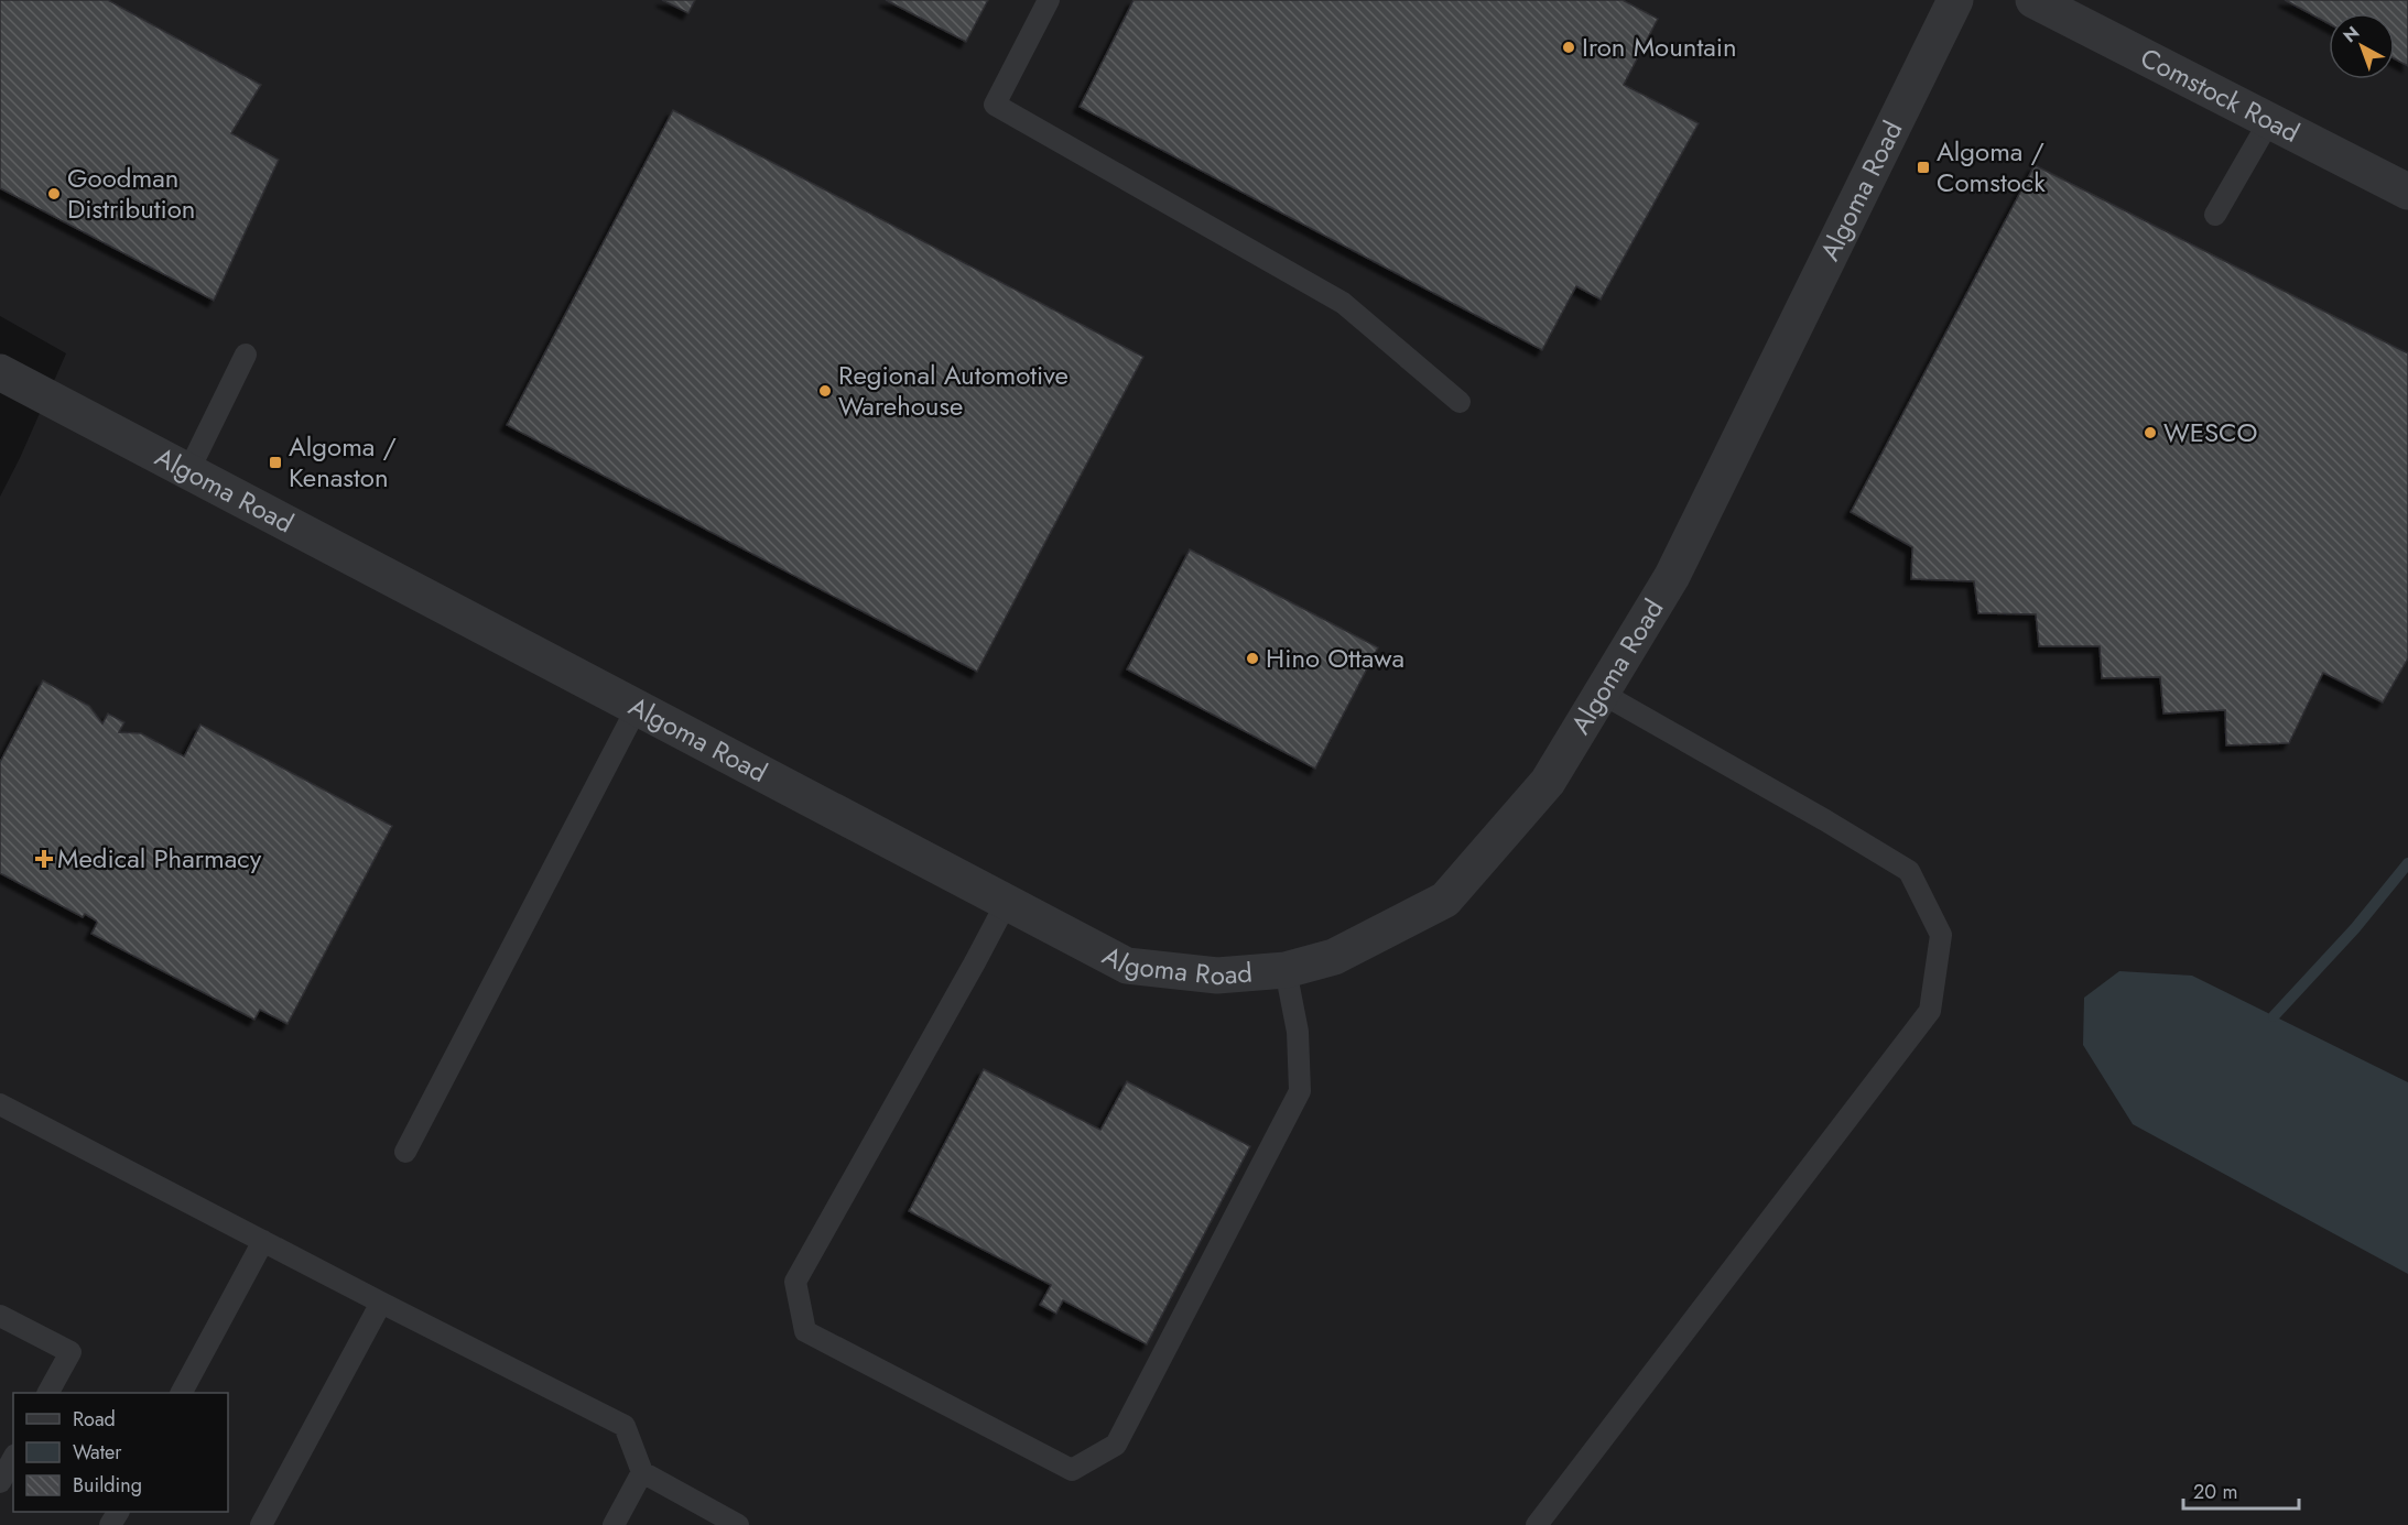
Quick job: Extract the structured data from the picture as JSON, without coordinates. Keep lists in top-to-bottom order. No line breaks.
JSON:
{"streets":{"street":["Comstock Road","Algoma Road"]},"places":{"other":["Iron Mountain","Goodman Distribution","Regional Automotive Warehouse","WESCO","Hino Ottawa"],"transit":["Algoma / Comstock","Algoma / Kenaston"],"health":["Medical Pharmacy"]},"legend":["Road","Water","Building"],"scale_bar":"20 m","north":"top left"}
